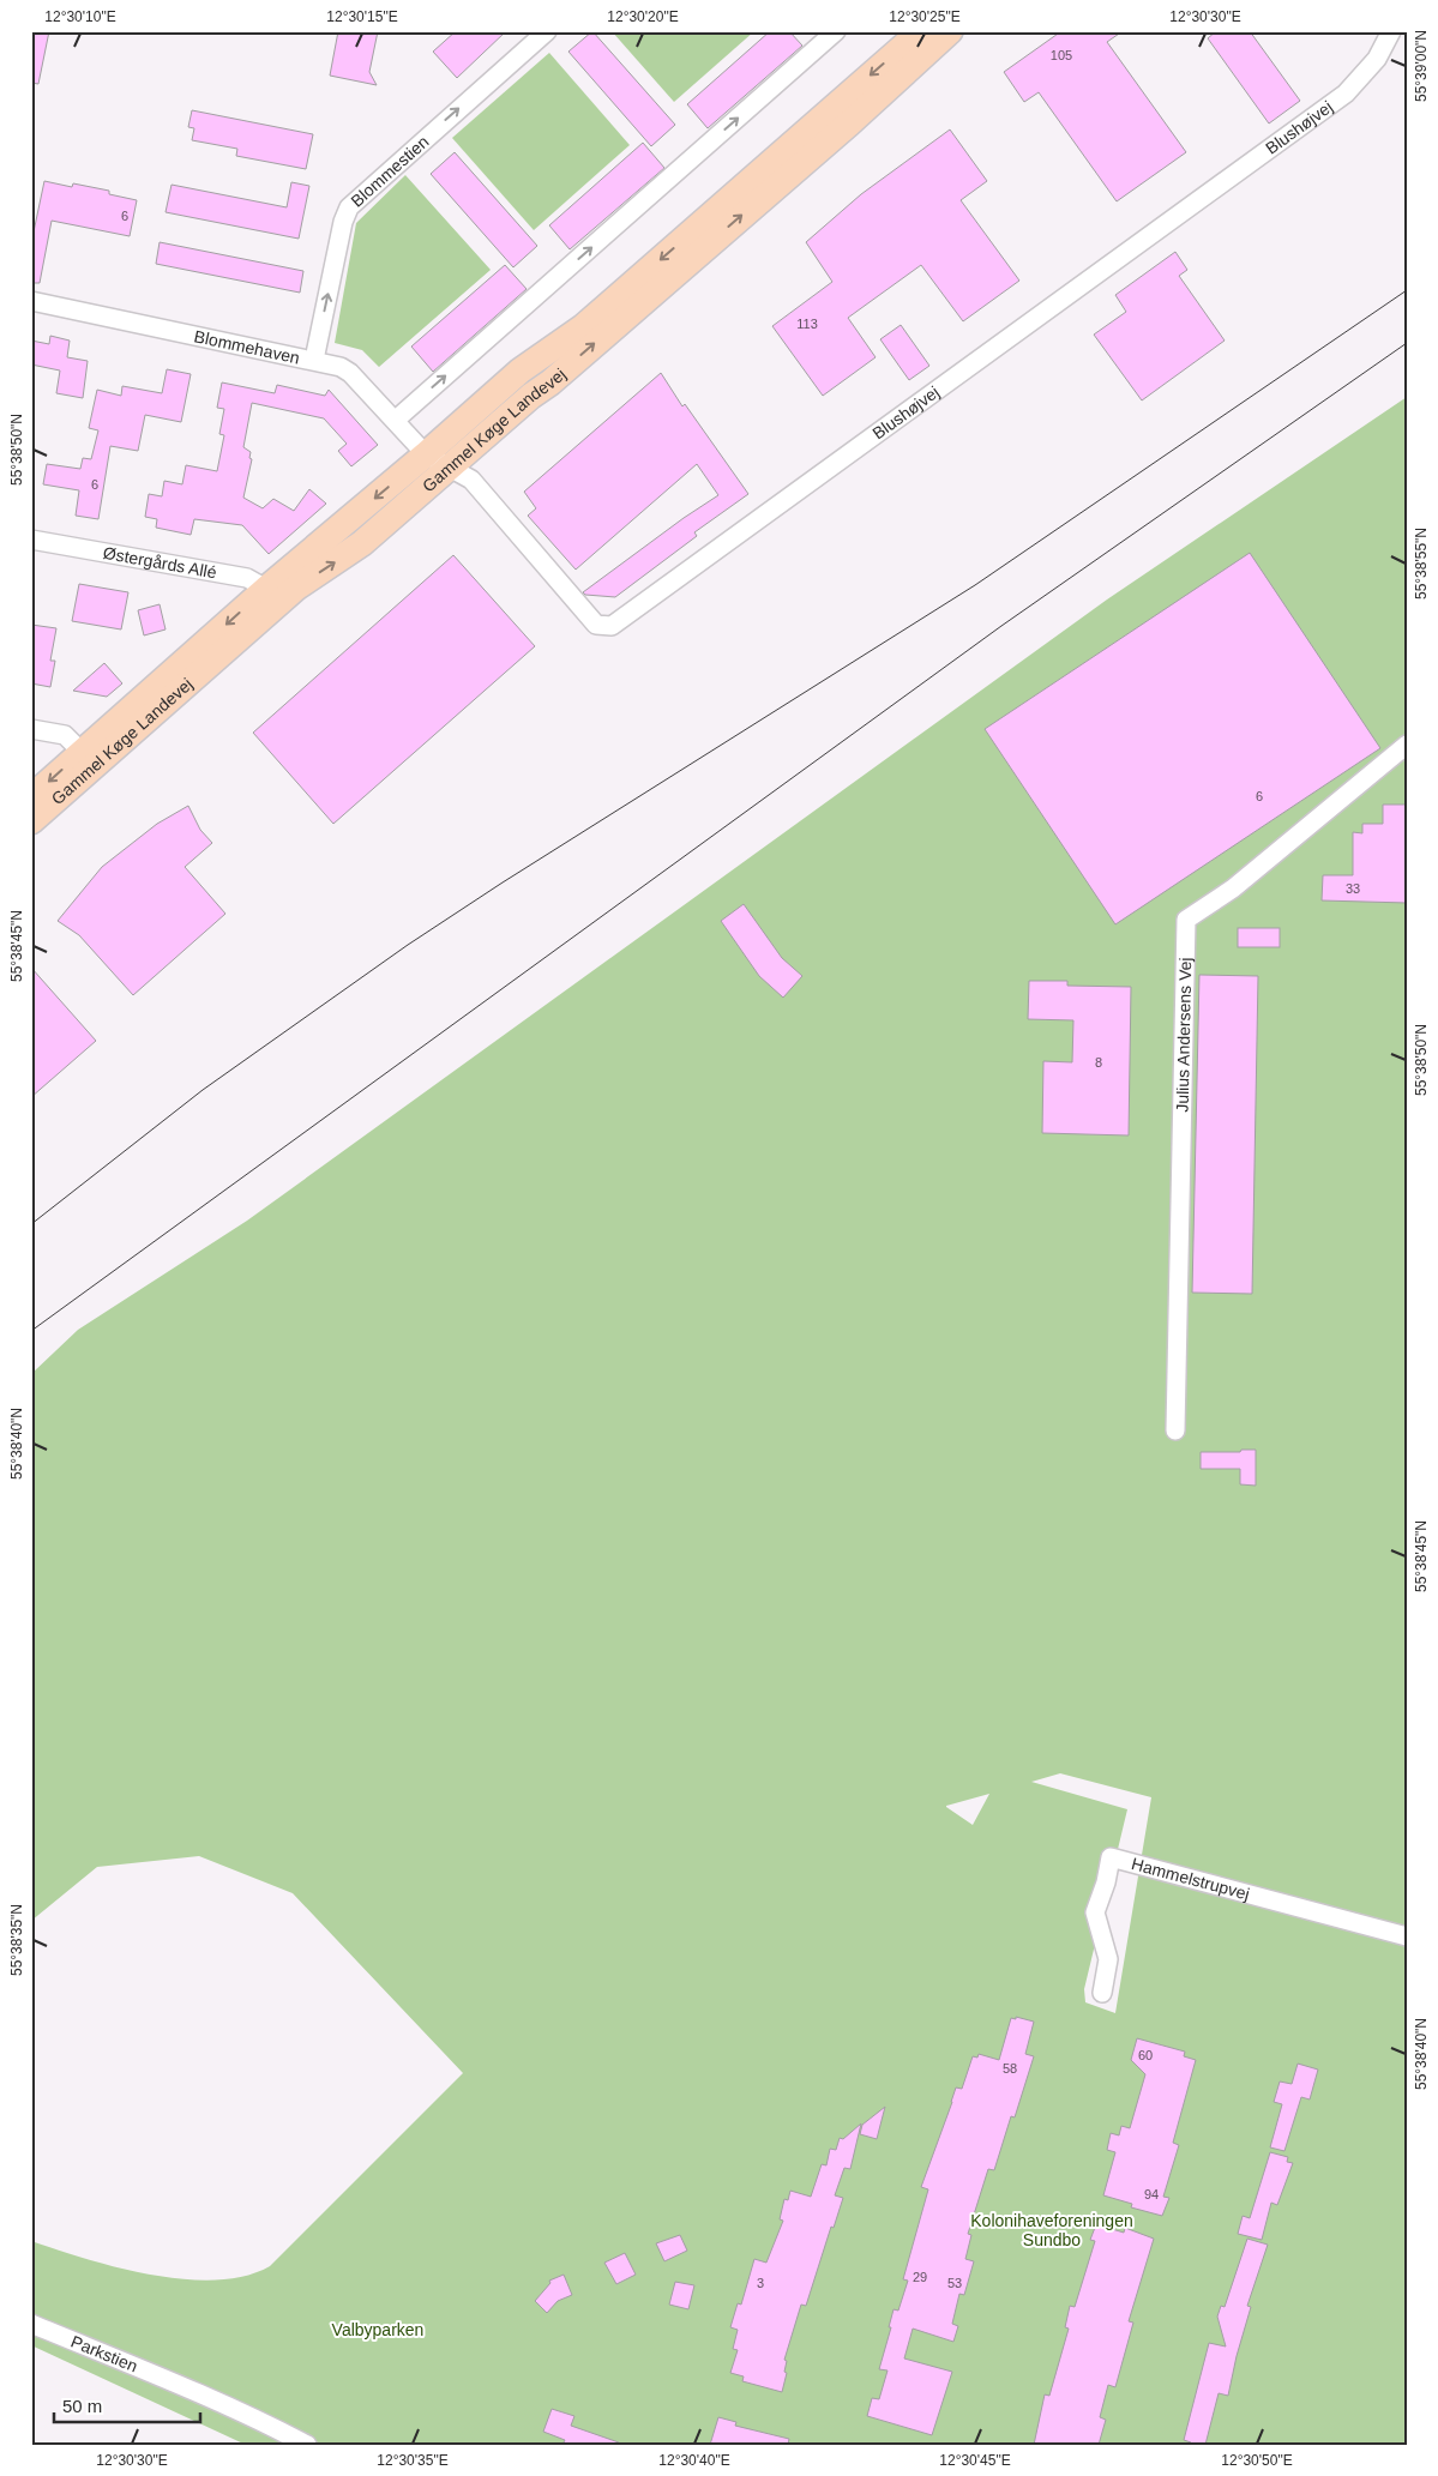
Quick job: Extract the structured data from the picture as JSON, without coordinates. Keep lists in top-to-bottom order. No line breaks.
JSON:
{"streets":{"main road":["Gammel Køge Landevej"],"street":["Blushøjvej","Blommestien","Blommehaven","Østergårds Allé","Julius Andersens Vej","Hammelstrupvej","Parkstien"]},"crossings":[["Blushøjvej","Blommehaven"],["Blushøjvej","Gammel Køge Landevej"],["Blommestien","Blommehaven"],["Blommehaven","Gammel Køge Landevej"],["Gammel Køge Landevej","Østergårds Allé"]],"one_way":["Blommestien"],"parks":["Kolonihaveforeningen Sundbo","Valbyparken"],"house_numbers":["105","6","113","6","6","33","8","60","58","94","29","3","53"],"scale_bar":"50 m","coordinates":["12°30'10\"E","12°30'15\"E","12°30'20\"E","12°30'25\"E","12°30'30\"E","55°39'00\"N","55°38'50\"N","55°38'55\"N","55°38'45\"N","55°38'40\"N","55°38'35\"N","12°30'35\"E","12°30'40\"E","12°30'45\"E","12°30'50\"E"]}
